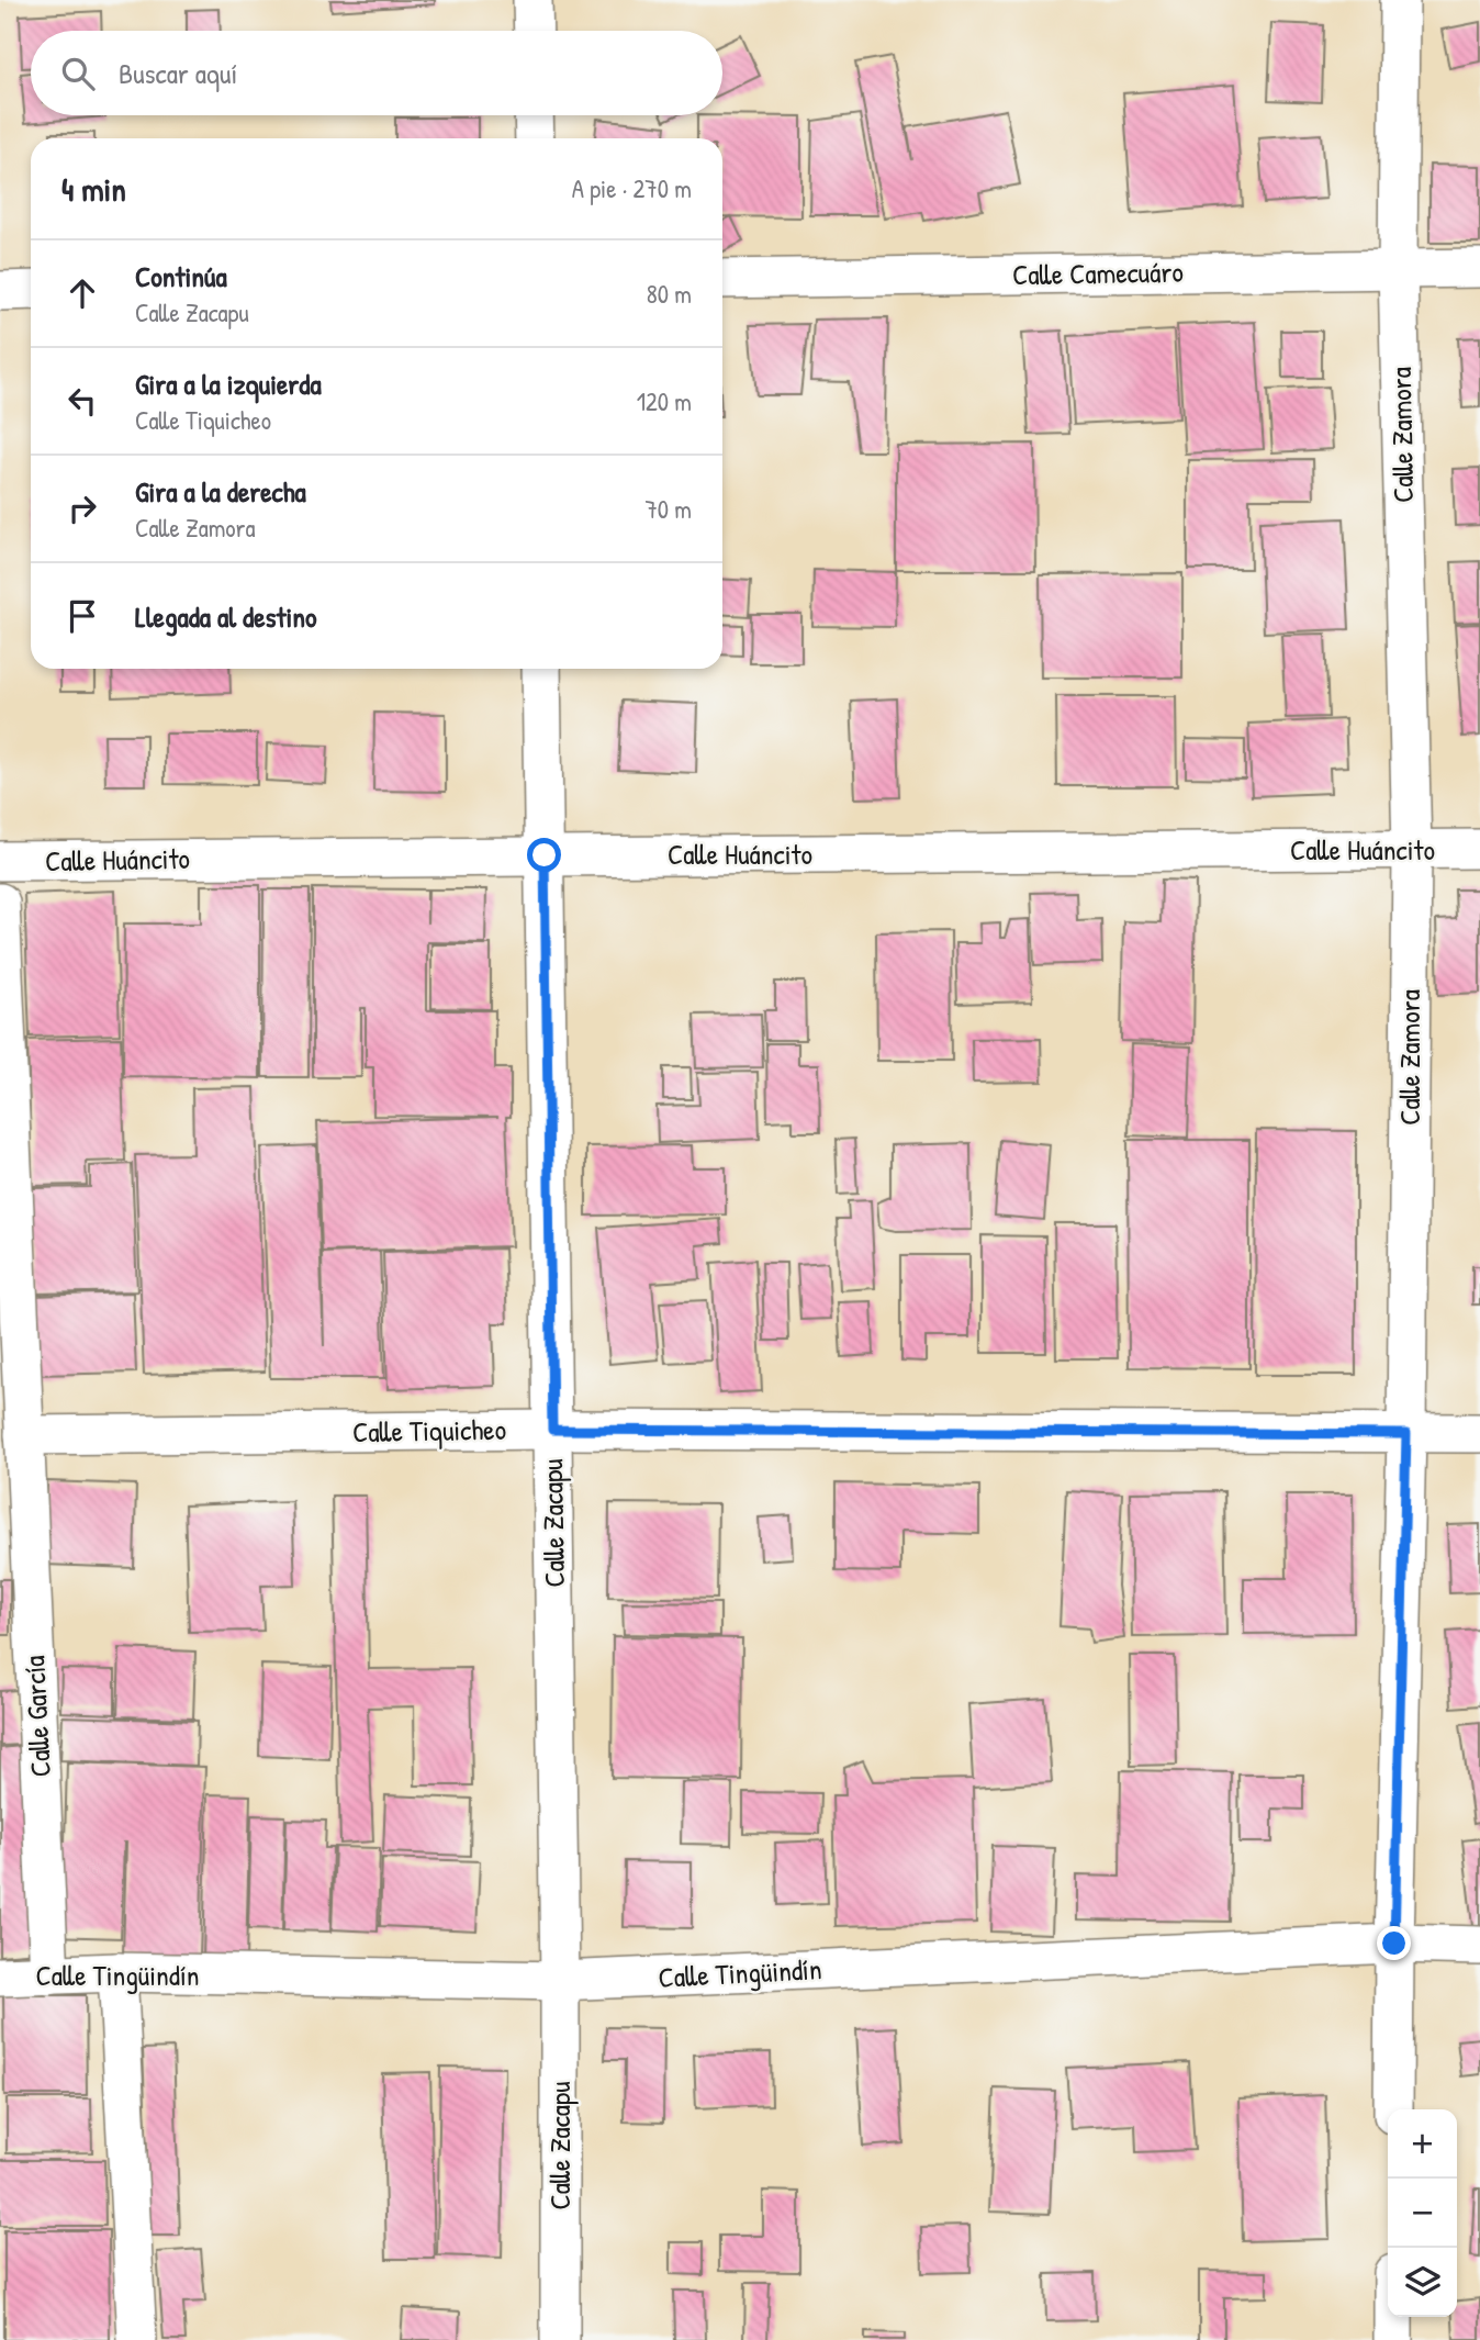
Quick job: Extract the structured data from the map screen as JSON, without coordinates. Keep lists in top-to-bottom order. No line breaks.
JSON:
{"streets":{"street":["Calle Camecuáro","Calle Zamora","Calle Huáncito","Calle Tiquicheo","Calle Zacapu","Calle García","Calle Tingüindín"]},"crossings":[["Calle Camecuáro","Calle Zamora"],["Calle Zamora","Calle Huáncito"],["Calle Zamora","Calle Tiquicheo"],["Calle Zamora","Calle Tingüindín"],["Calle Huáncito","Calle Zacapu"],["Calle Tiquicheo","Calle Zacapu"],["Calle Tiquicheo","Calle García"],["Calle Zacapu","Calle Tingüindín"],["Calle García","Calle Tingüindín"]],"page":{"search":"Buscar aquí","heading":["4 min","A pie · 270 m"],"list":[["Continúa","Calle Zacapu","80 m"],["Gira a la izquierda","Calle Tiquicheo","120 m"],["Gira a la derecha","Calle Zamora","70 m"],"Llegada al destino"],"map_buttons":["+","−"]}}
